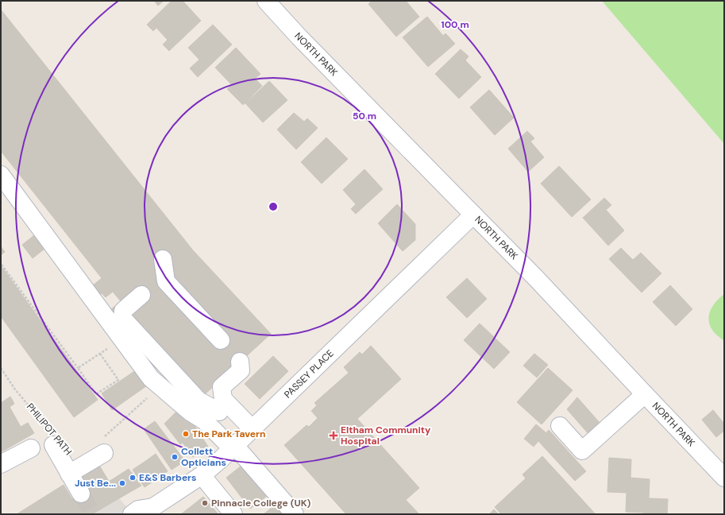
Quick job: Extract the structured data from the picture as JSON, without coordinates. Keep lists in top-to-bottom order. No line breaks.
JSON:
{"streets":{"street":["NORTH PARK","PASSEY PLACE"],"path":["PHILIPOT PATH"]},"crossings":[["NORTH PARK","PASSEY PLACE"]],"places":{"other":["The Park Tavern","Collett Opticians","E&S Barbers","Just Be...","Pinnacle College (UK)"],"health":["Eltham Community Hospital"]},"rings":["100 m","50 m"]}
